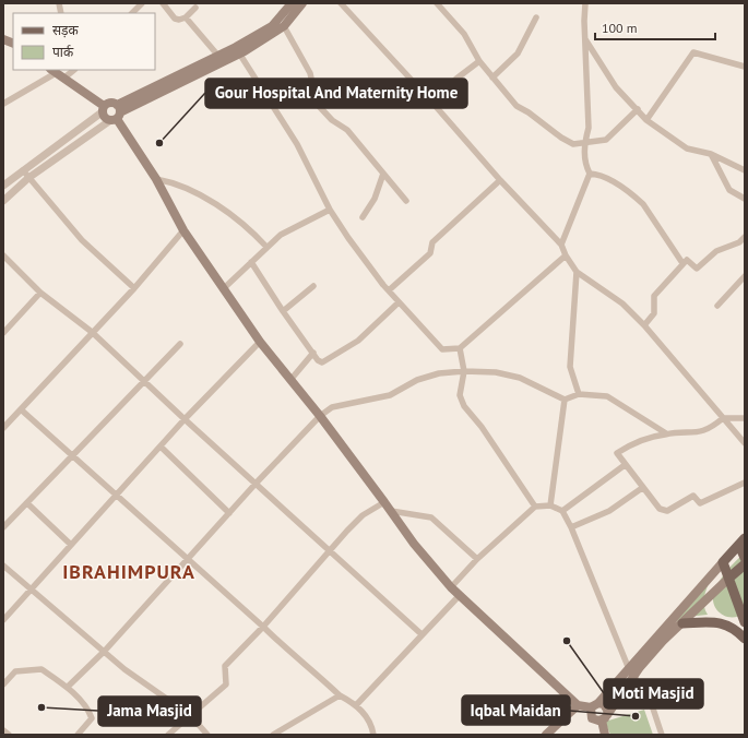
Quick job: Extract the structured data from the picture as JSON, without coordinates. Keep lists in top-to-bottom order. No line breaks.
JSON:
{"districts":["IBRAHIMPURA"],"places":["Gour Hospital And Maternity Home","Moti Masjid","Jama Masjid","Iqbal Maidan"],"legend":["सड़क","पार्क"],"scale_bar":"100 m"}
